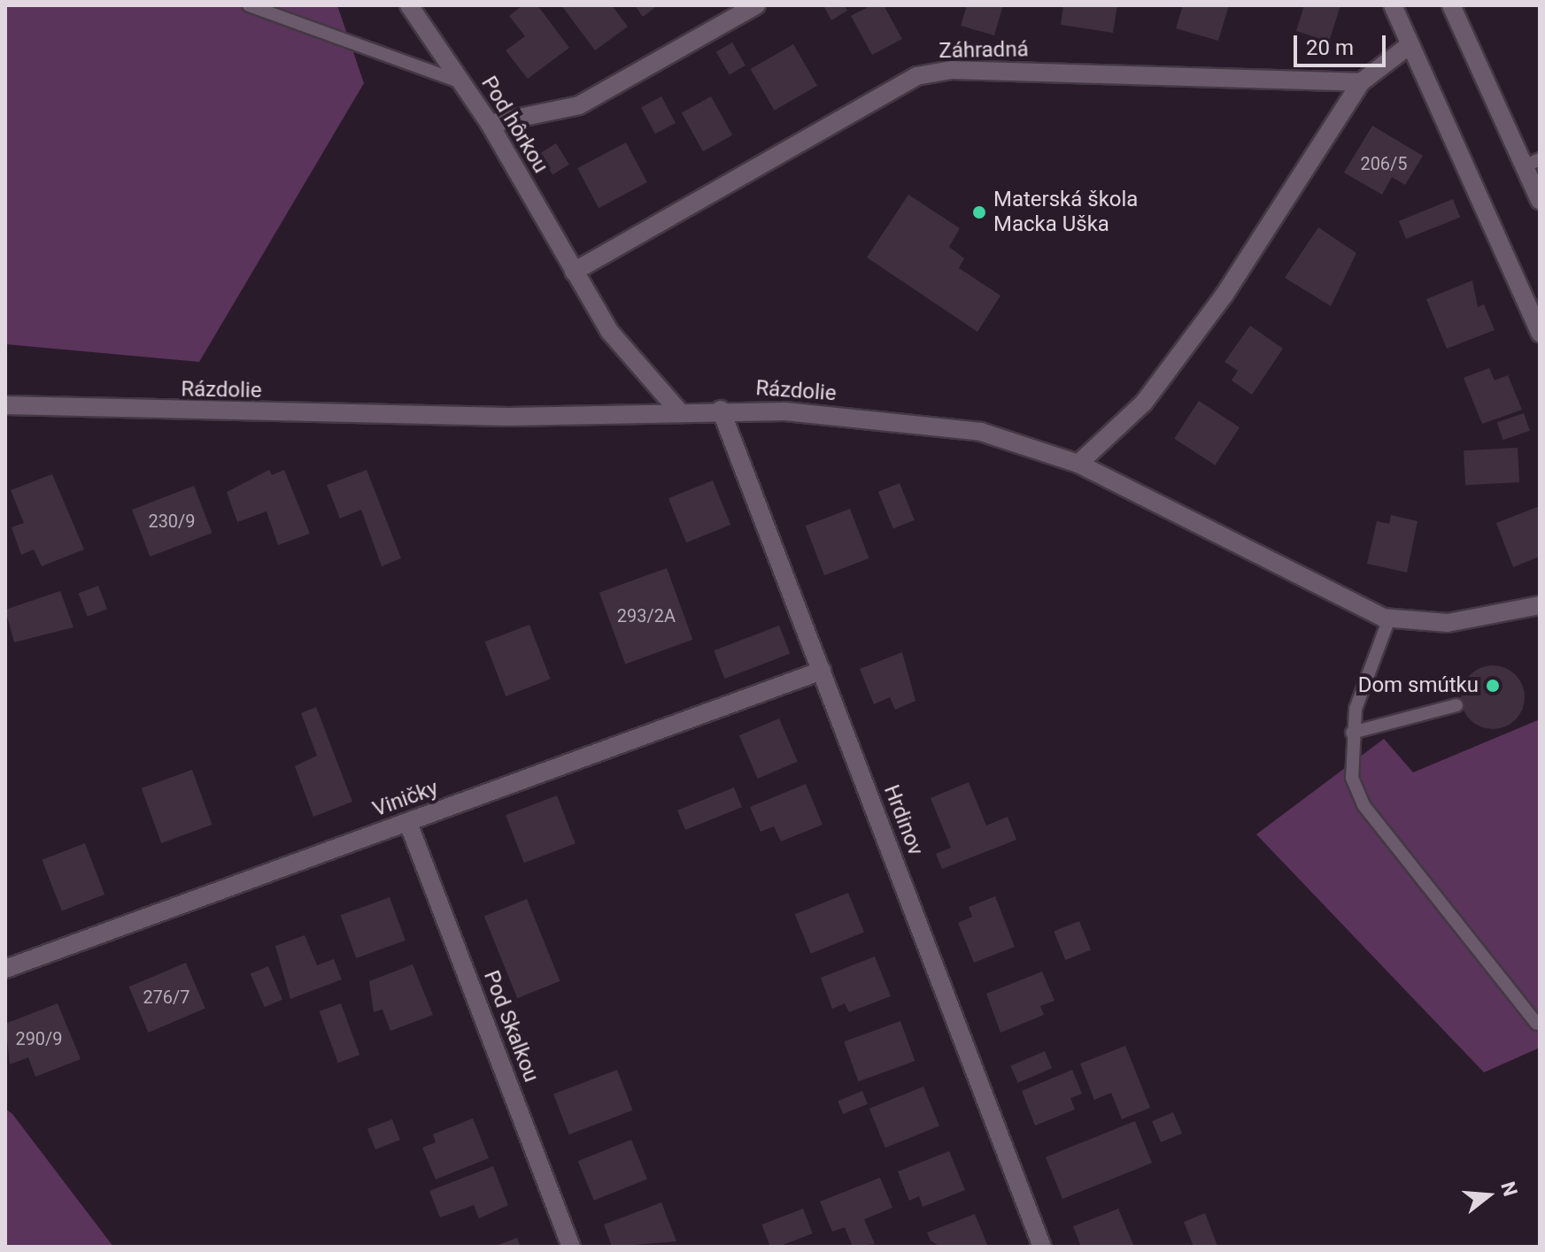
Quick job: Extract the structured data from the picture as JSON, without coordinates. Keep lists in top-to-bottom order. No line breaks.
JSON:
{"streets":{"street":["Záhradná","Pod hôrkou","Rázdolie","Viničky","Hrdinov","Pod Skalkou"]},"crossings":[["Záhradná","Pod hôrkou"],["Pod hôrkou","Rázdolie"],["Rázdolie","Hrdinov"],["Viničky","Hrdinov"],["Viničky","Pod Skalkou"]],"places":["Materská škola Macka Uška","Dom smútku"],"house_numbers":["206/5","230/9","293/2A","276/7","290/9"],"scale_bar":"20 m","north":"right"}
